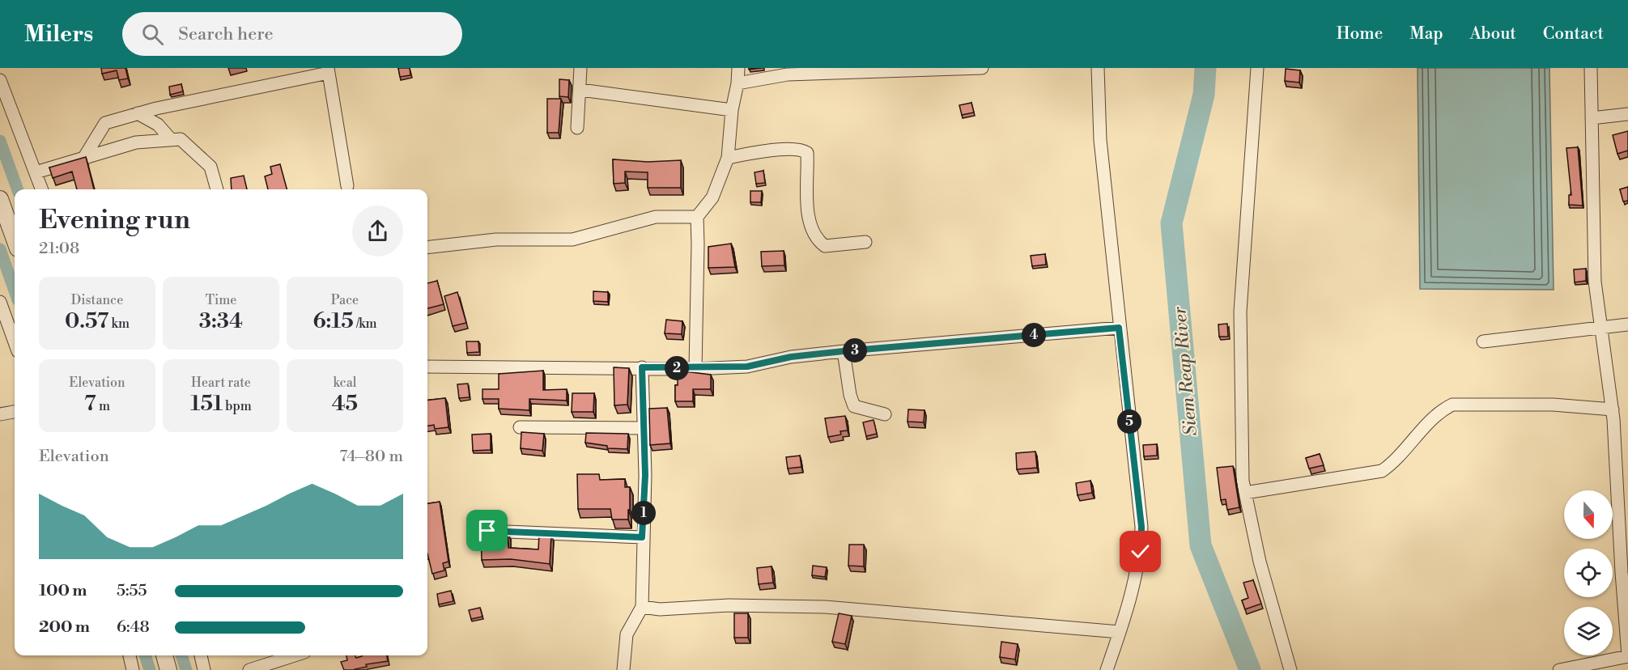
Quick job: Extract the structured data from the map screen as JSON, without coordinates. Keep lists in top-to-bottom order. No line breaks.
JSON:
{"water":["Siem Reap River"],"north":"bottom","page":{"header":"Milers","search":"Search here","nav":["Home","Map","About","Contact"],"heading":["Evening run","21:08"],"stats":[["Distance","0.57 km"],["Time","3:34"],["Pace","6:15 /km"],["Elevation","7 m"],["Heart rate","151 bpm"],["kcal","45"]],"pins":["4","3","2","5","1"],"chart":["Elevation","74–80 m"],"list":[{"name":"100 m","note":"5:55"},{"name":"200 m","note":"6:48"}]}}
